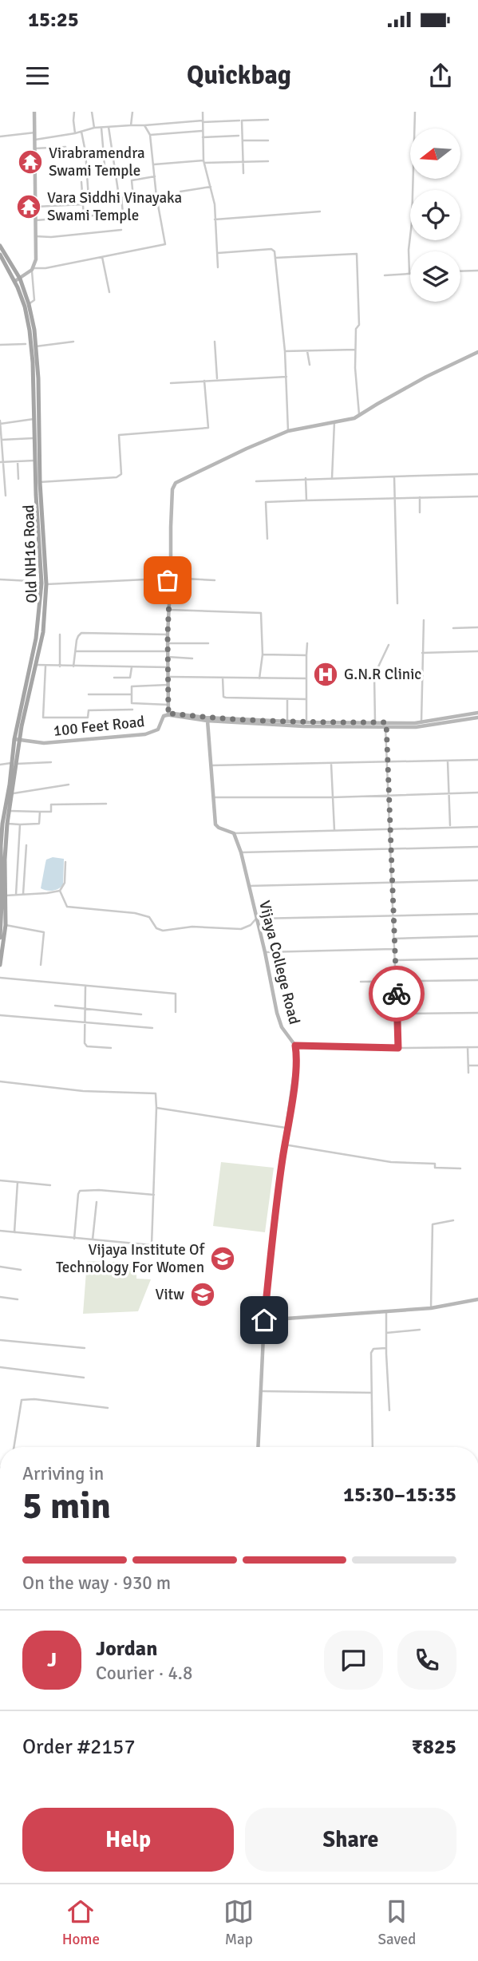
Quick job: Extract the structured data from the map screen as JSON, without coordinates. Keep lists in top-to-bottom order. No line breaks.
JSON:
{"streets":{"main road":["Old NH16 Road"],"street":["100 Feet Road","Vijaya College Road"]},"crossings":[["Old NH16 Road","100 Feet Road"]],"places":{"temple":["Virabramendra Swami Temple","Vara Siddhi Vinayaka Swami Temple"],"hospital":["G.N.R Clinic"],"school or university":["Vijaya Institute Of Technology For Women","Vitw"]},"north":"left","page":{"status":"15:25","header":"Quickbag","heading":["5 min","Arriving in","15:30–15:35"],"panel":["Jordan","Courier · 4.8","Order #2157","₹825"],"bar":"On the way · 930 m","round":"J","buttons":["Help","Share"],"tabs":["Home","Map","Saved"]}}
